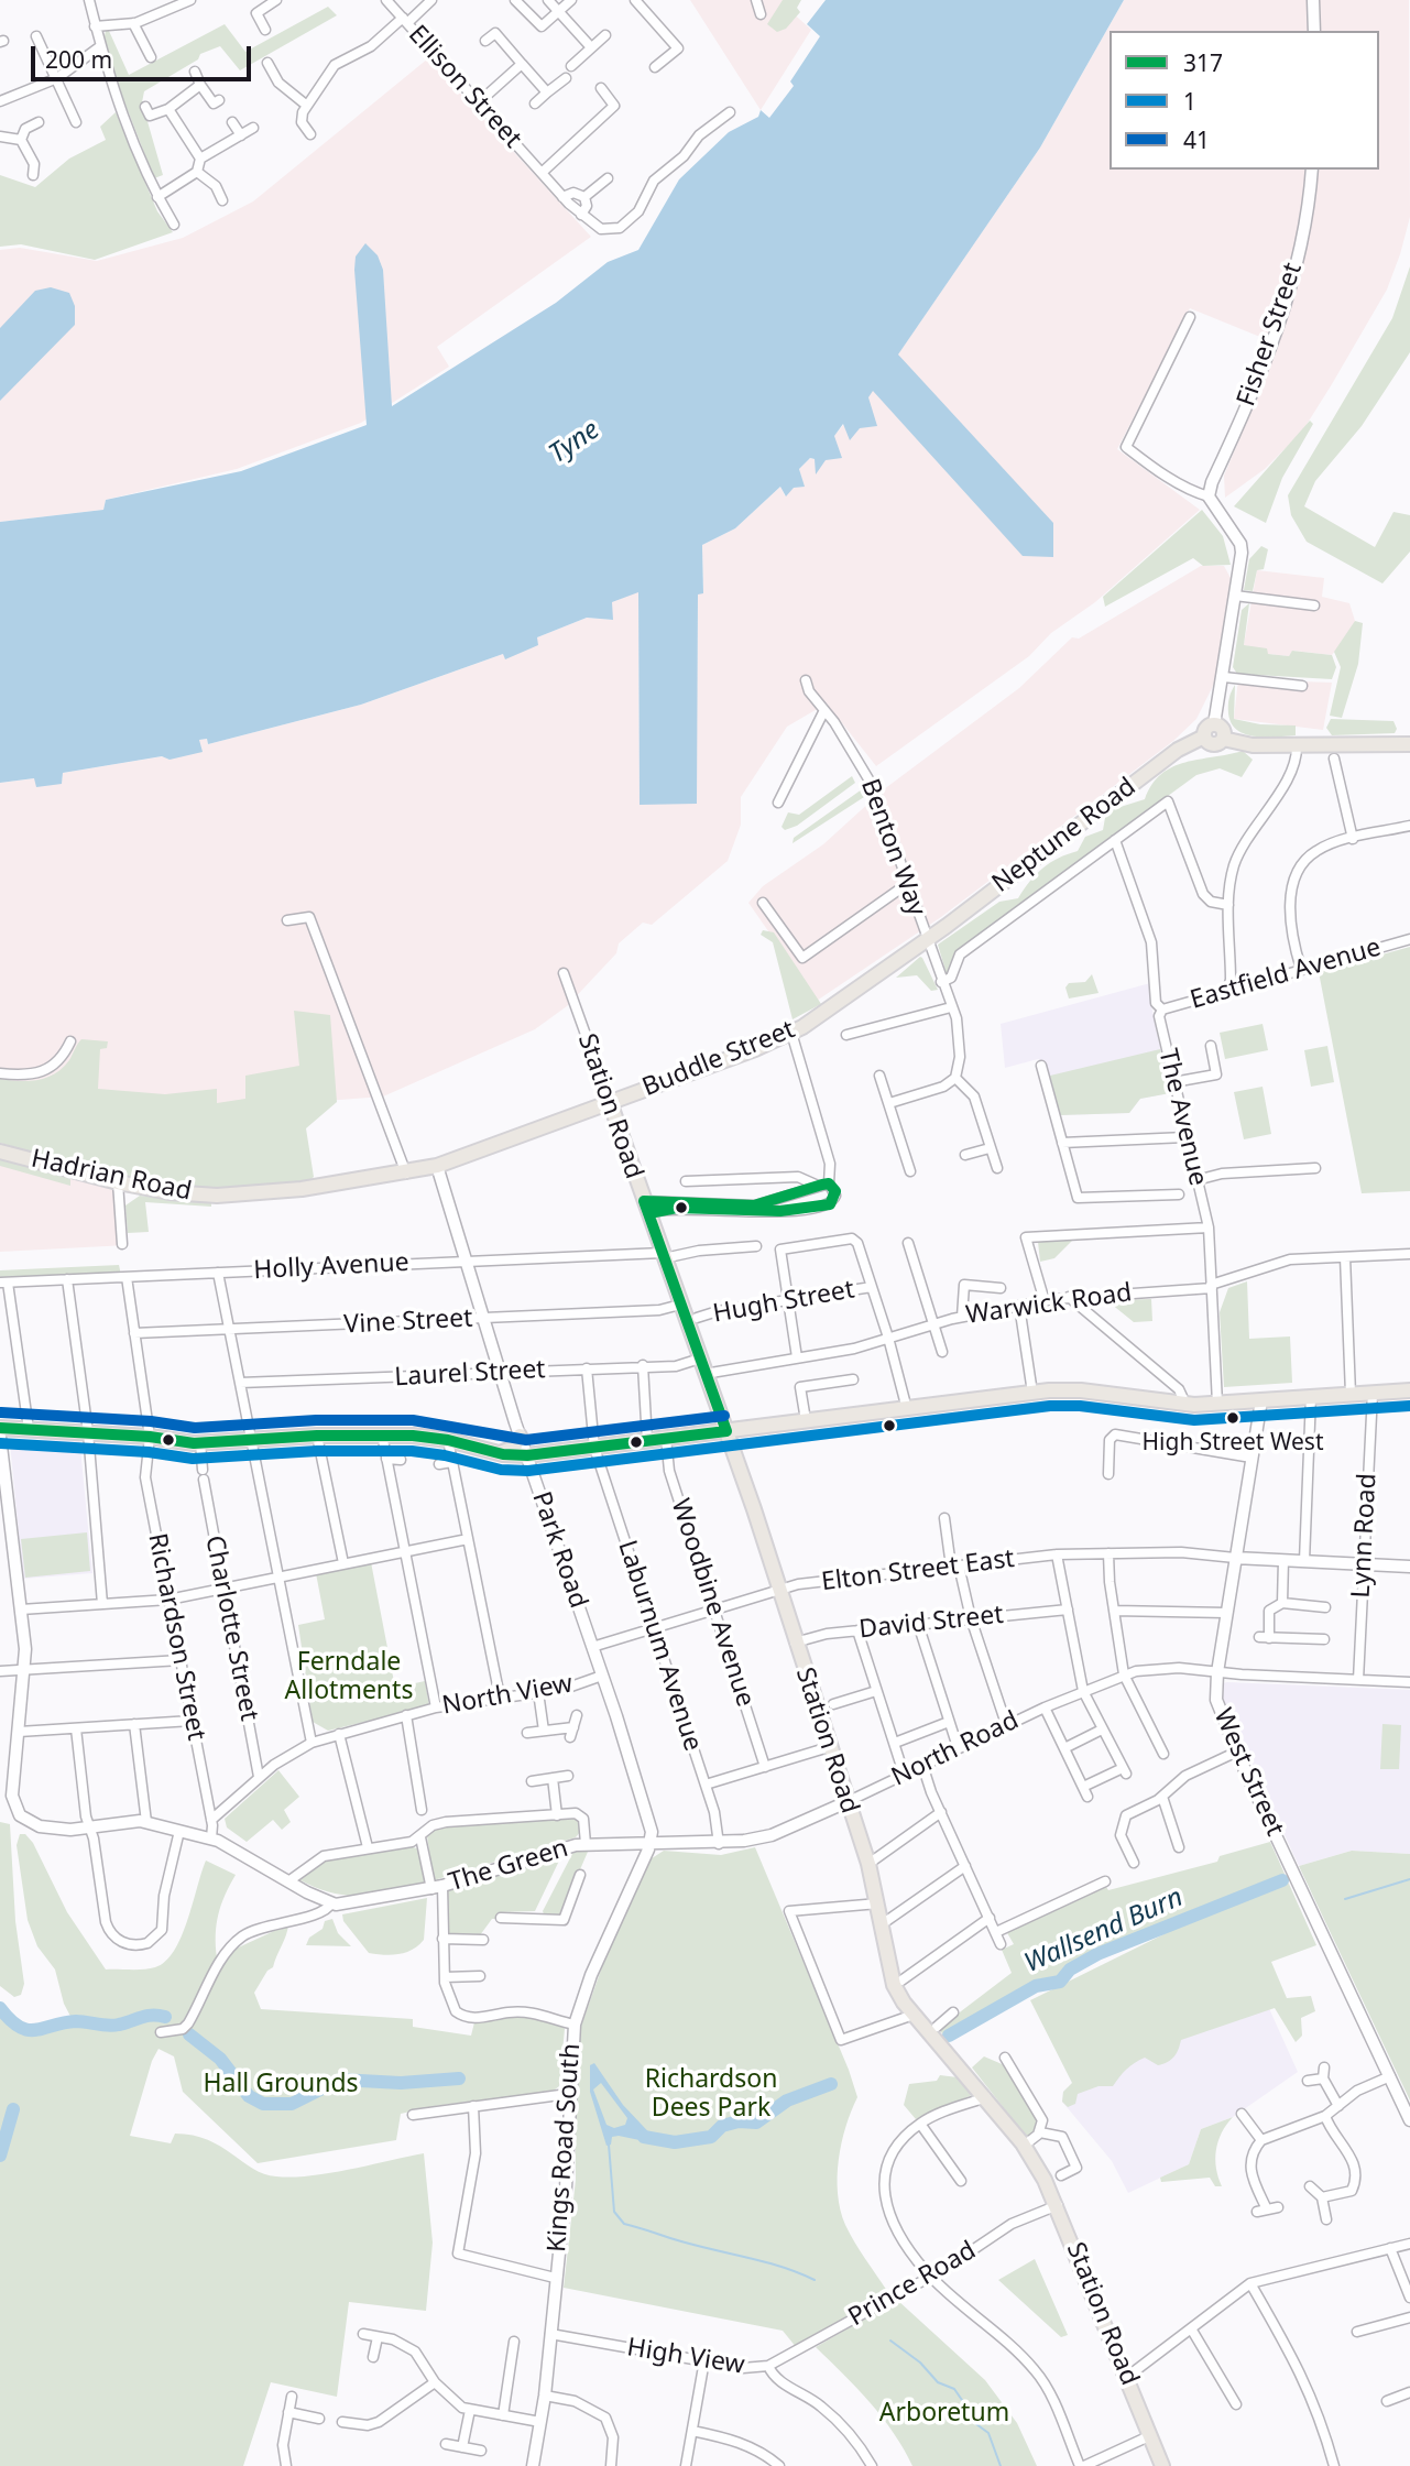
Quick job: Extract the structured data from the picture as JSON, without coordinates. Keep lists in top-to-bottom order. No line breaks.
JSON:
{"streets":{"main road":["Neptune Road","Buddle Street","Station Road","Hadrian Road"],"street":["Ellison Street","Fisher Street","Benton Way","Eastfield Avenue","The Avenue","Holly Avenue","Hugh Street","Warwick Road","Vine Street","Laurel Street","Lynn Road","Park Road","Elton Street East","Woodbine Avenue","David Street","Charlotte Street","Richardson Street","Laburnum Avenue","North View","North Road","West Street","The Green","Kings Road South","Prince Road","High View"]},"crossings":[["Fisher Street","Neptune Road"],["Neptune Road","Benton Way"],["Neptune Road","Buddle Street"],["Benton Way","Buddle Street"],["Eastfield Avenue","The Avenue"],["Buddle Street","Station Road"],["Buddle Street","Hadrian Road"],["Buddle Street","Park Road"],["Station Road","Holly Avenue"],["Station Road","Warwick Road"],["Station Road","Vine Street"],["Station Road","Laurel Street"],["Station Road","Elton Street East"],["Station Road","David Street"],["Station Road","North Road"],["Station Road","Prince Road"],["The Avenue","Warwick Road"],["Holly Avenue","Park Road"],["Holly Avenue","Richardson Street"],["Vine Street","Park Road"],["Vine Street","Richardson Street"],["Laurel Street","Park Road"],["Laurel Street","Laburnum Avenue"],["Lynn Road","North Road"],["Park Road","Elton Street East"],["Park Road","North View"],["Park Road","North Road"],["Park Road","The Green"],["Park Road","Kings Road South"],["Elton Street East","Woodbine Avenue"],["Elton Street East","Laburnum Avenue"],["Elton Street East","West Street"],["Charlotte Street","North View"],["Richardson Street","North View"],["Laburnum Avenue","North Road"],["North Road","West Street"],["North Road","The Green"],["North Road","Kings Road South"],["The Green","Kings Road South"],["Kings Road South","High View"],["Prince Road","High View"]],"water":["Tyne","Wallsend Burn"],"parks":["Ferndale Allotments","Richardson Dees Park","Hall Grounds","Arboretum"],"places":["High Street West"],"lines":["transit line 317","transit line 1","transit line 41"],"legend":["317","1","41"],"scale_bar":"200 m"}
